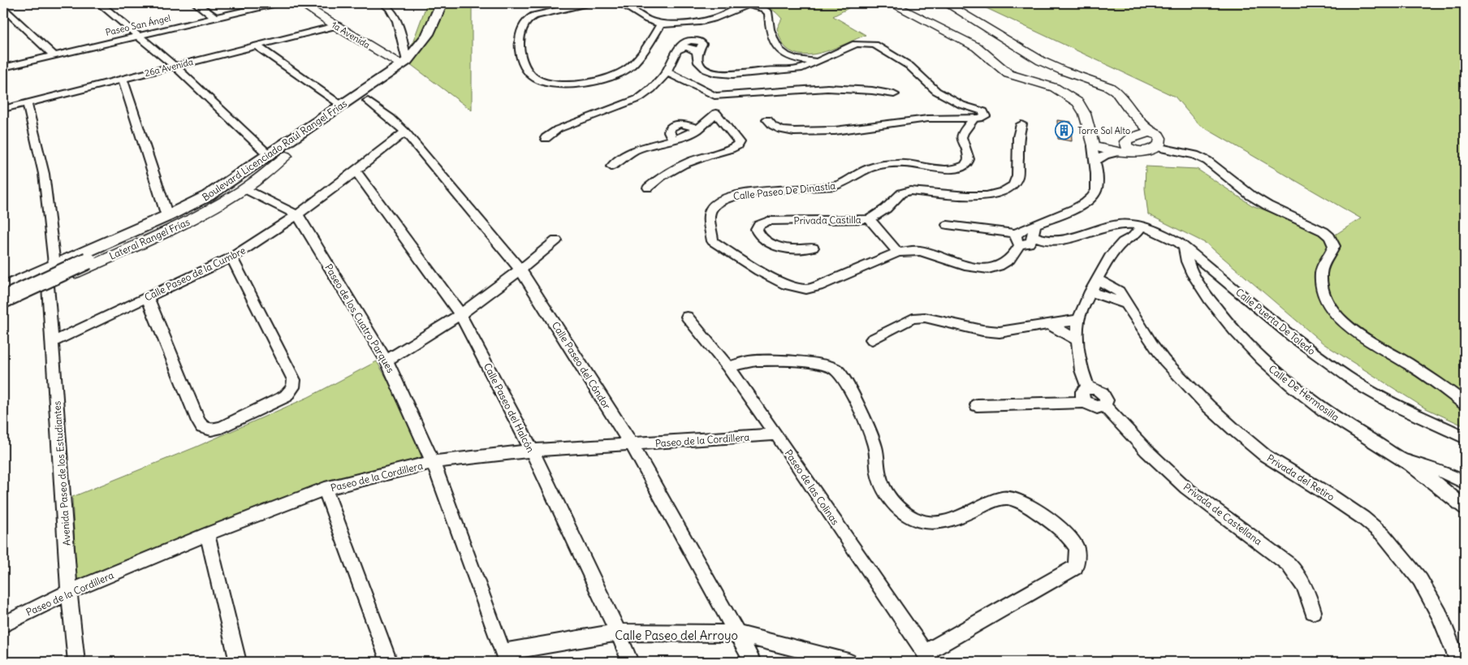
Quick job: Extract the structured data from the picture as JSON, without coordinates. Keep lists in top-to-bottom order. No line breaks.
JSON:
{"streets":{"main road":["Boulevard Licenciado Raúl Rangel Frías"],"street":["Paseo San Ángel","1a Avenida","26a Avenida","Calle Paseo De Dinastía","Privada Castilla","Lateral Rangel Frías","Calle Paseo de la Cumbre","Paseo de los Cuatro Parques","Calle Puerta De Toledo","Calle Paseo del Cóndor","Calle De Hermosilla","Calle Paseo del Halcón","Paseo de la Cordillera","Avenida Paseo de los Estudiantes","Privada del Retiro","Paseo de las Colinas","Privada de Castellana","Calle Paseo del Arroyo"]},"crossings":[["1a Avenida","26a Avenida"],["1a Avenida","Boulevard Licenciado Raúl Rangel Frías"],["Calle Paseo De Dinastía","Calle Puerta De Toledo"],["Lateral Rangel Frías","Avenida Paseo de los Estudiantes"],["Calle Paseo de la Cumbre","Paseo de los Cuatro Parques"],["Calle Paseo de la Cumbre","Calle Paseo del Cóndor"],["Calle Paseo de la Cumbre","Calle Paseo del Halcón"],["Calle Paseo de la Cumbre","Avenida Paseo de los Estudiantes"],["Paseo de los Cuatro Parques","Paseo de la Cordillera"],["Paseo de los Cuatro Parques","Calle Paseo del Arroyo"],["Calle Puerta De Toledo","Calle De Hermosilla"],["Calle Paseo del Cóndor","Paseo de la Cordillera"],["Calle Paseo del Cóndor","Calle Paseo del Arroyo"],["Calle Paseo del Halcón","Paseo de la Cordillera"],["Calle Paseo del Halcón","Calle Paseo del Arroyo"],["Paseo de la Cordillera","Avenida Paseo de los Estudiantes"],["Paseo de la Cordillera","Paseo de las Colinas"]],"places":{"building":["Torre Sol Alto"]}}
